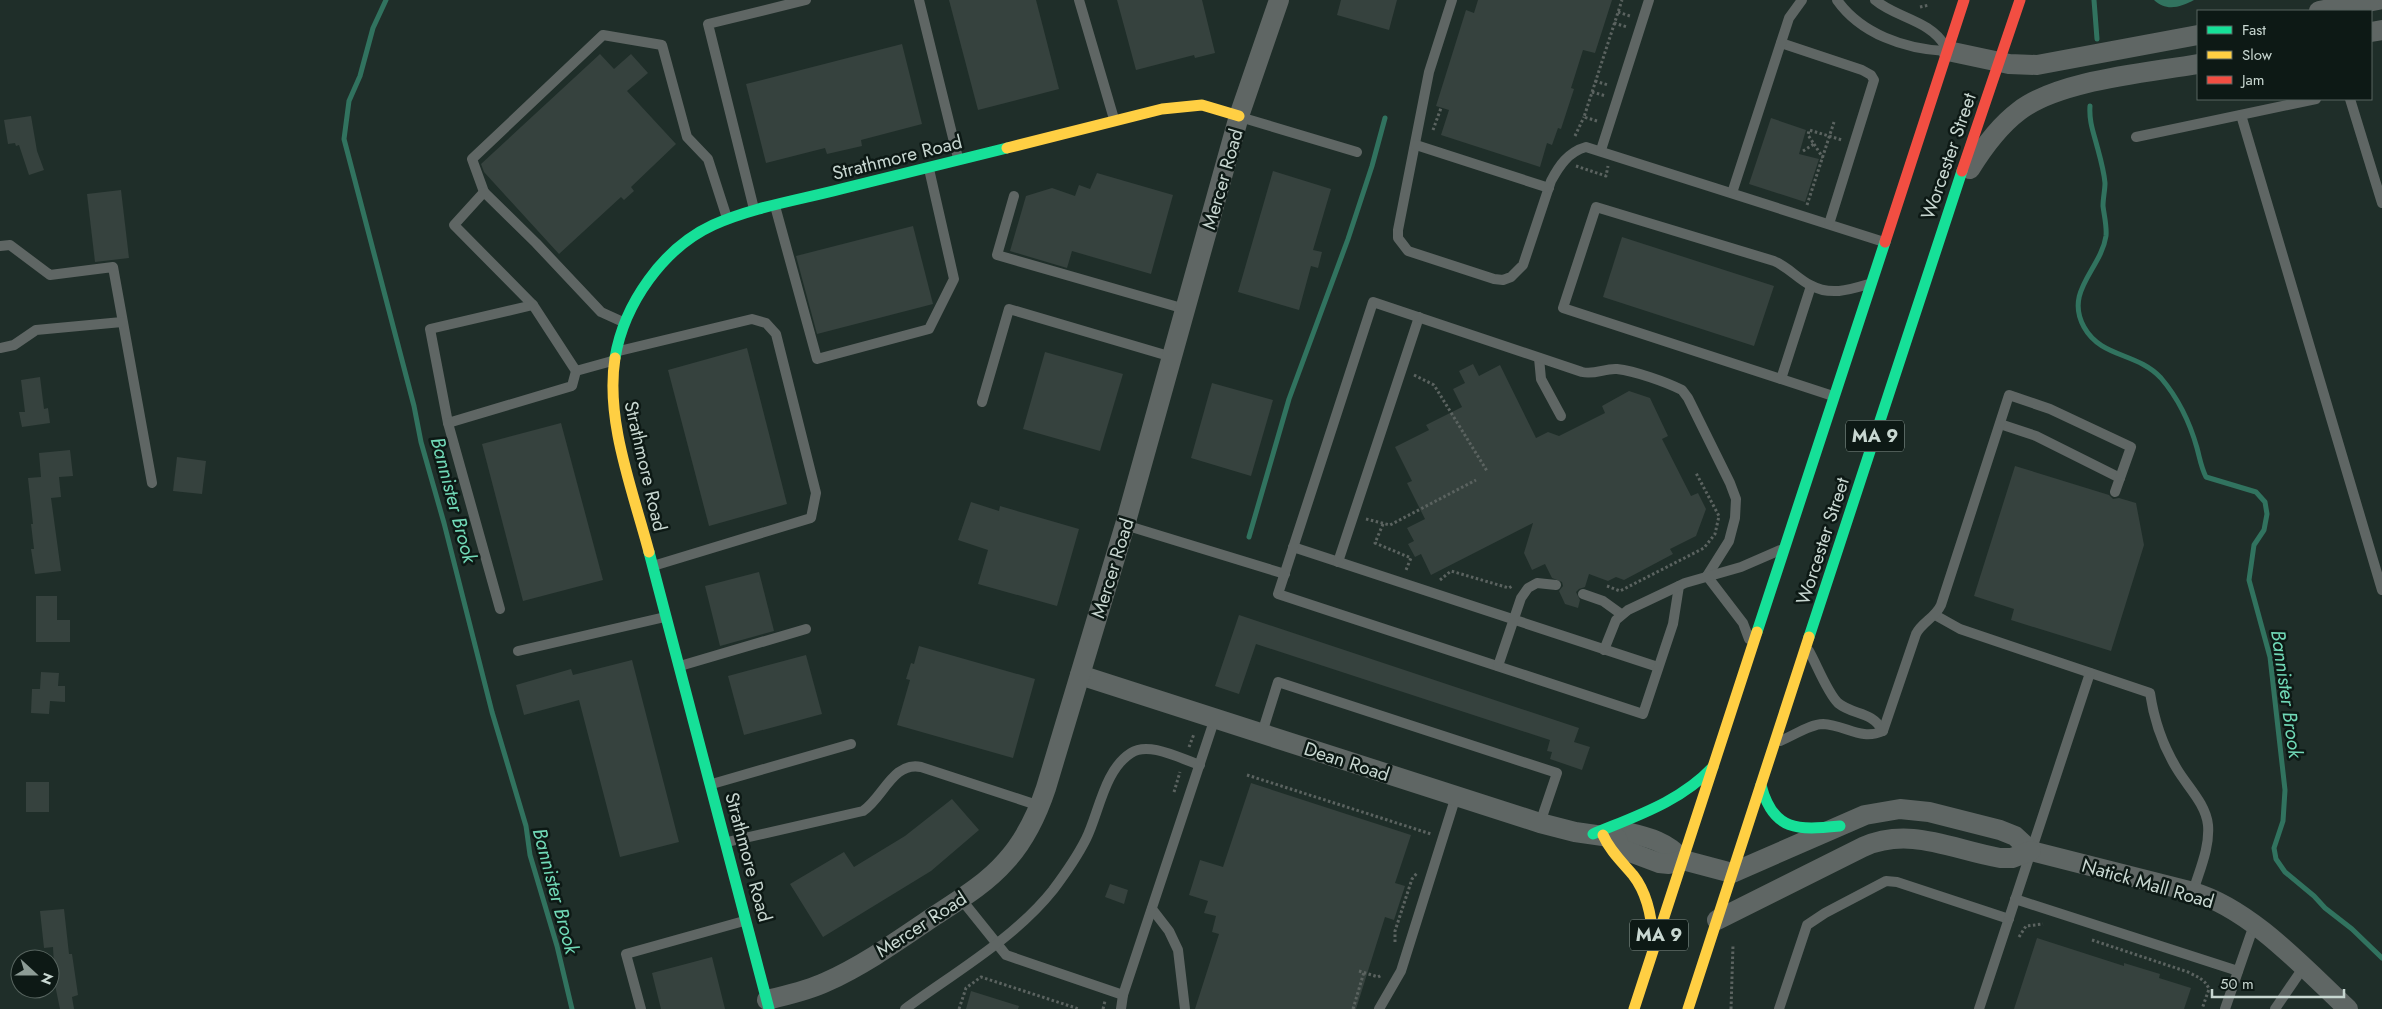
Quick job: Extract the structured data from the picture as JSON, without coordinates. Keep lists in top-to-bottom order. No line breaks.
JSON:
{"streets":{"main road":["Worcester Street","Strathmore Road","MA 9"],"street":["Mercer Road","Dean Road","Natick Mall Road"]},"crossings":[["Worcester Street","Natick Mall Road"],["Strathmore Road","Mercer Road"],["Mercer Road","Dean Road"]],"water":["Bannister Brook"],"legend":["Fast","Slow","Jam"],"scale_bar":"50 m","north":"right"}
